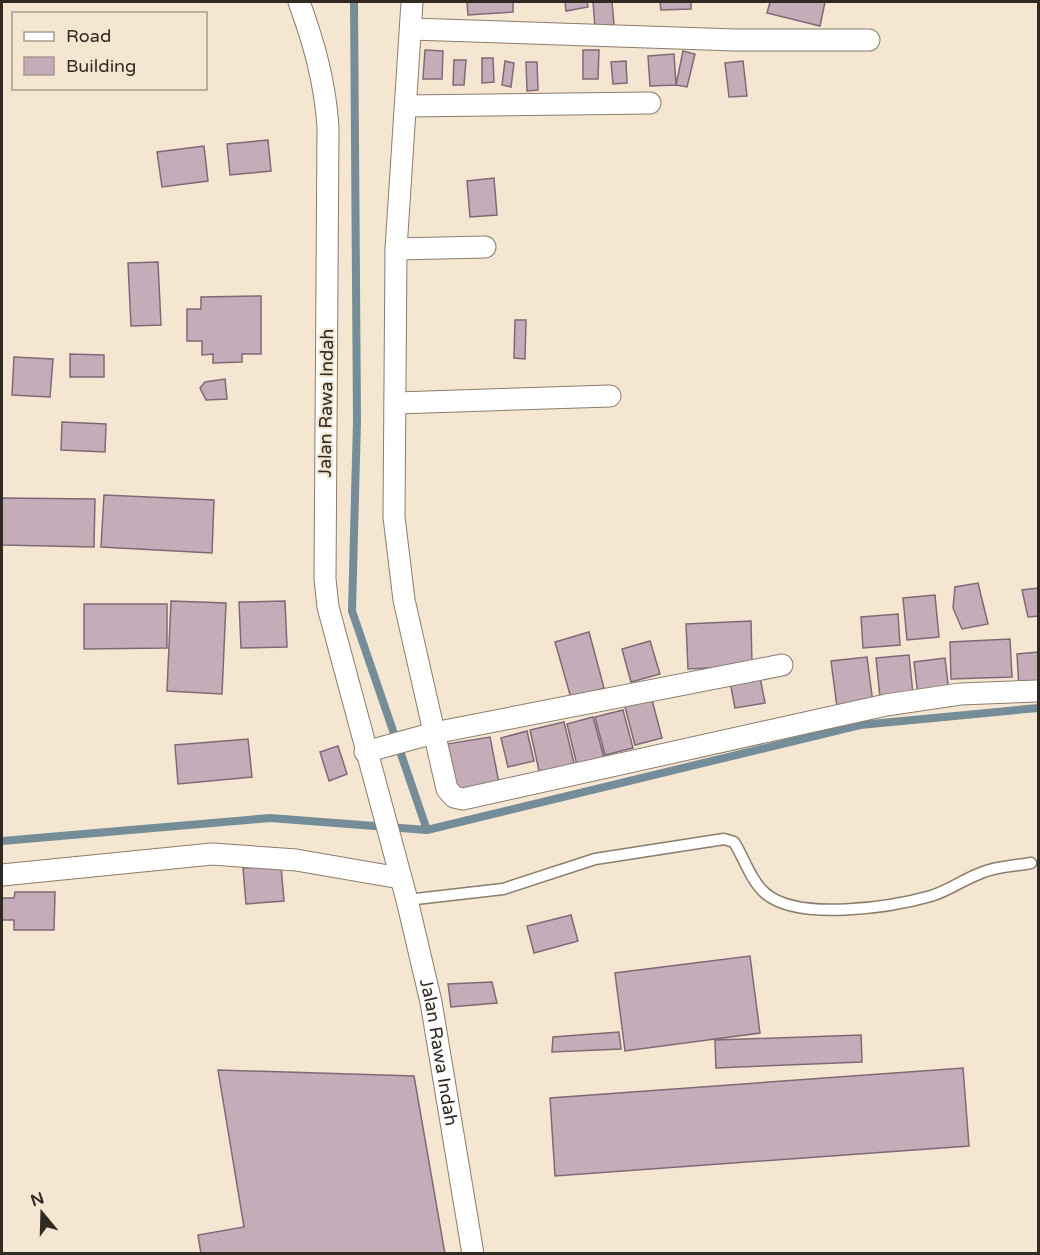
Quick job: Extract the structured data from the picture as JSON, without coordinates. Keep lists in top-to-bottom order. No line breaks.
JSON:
{"streets":{"street":["Jalan Rawa Indah"]},"legend":["Road","Building"],"north":"top"}
